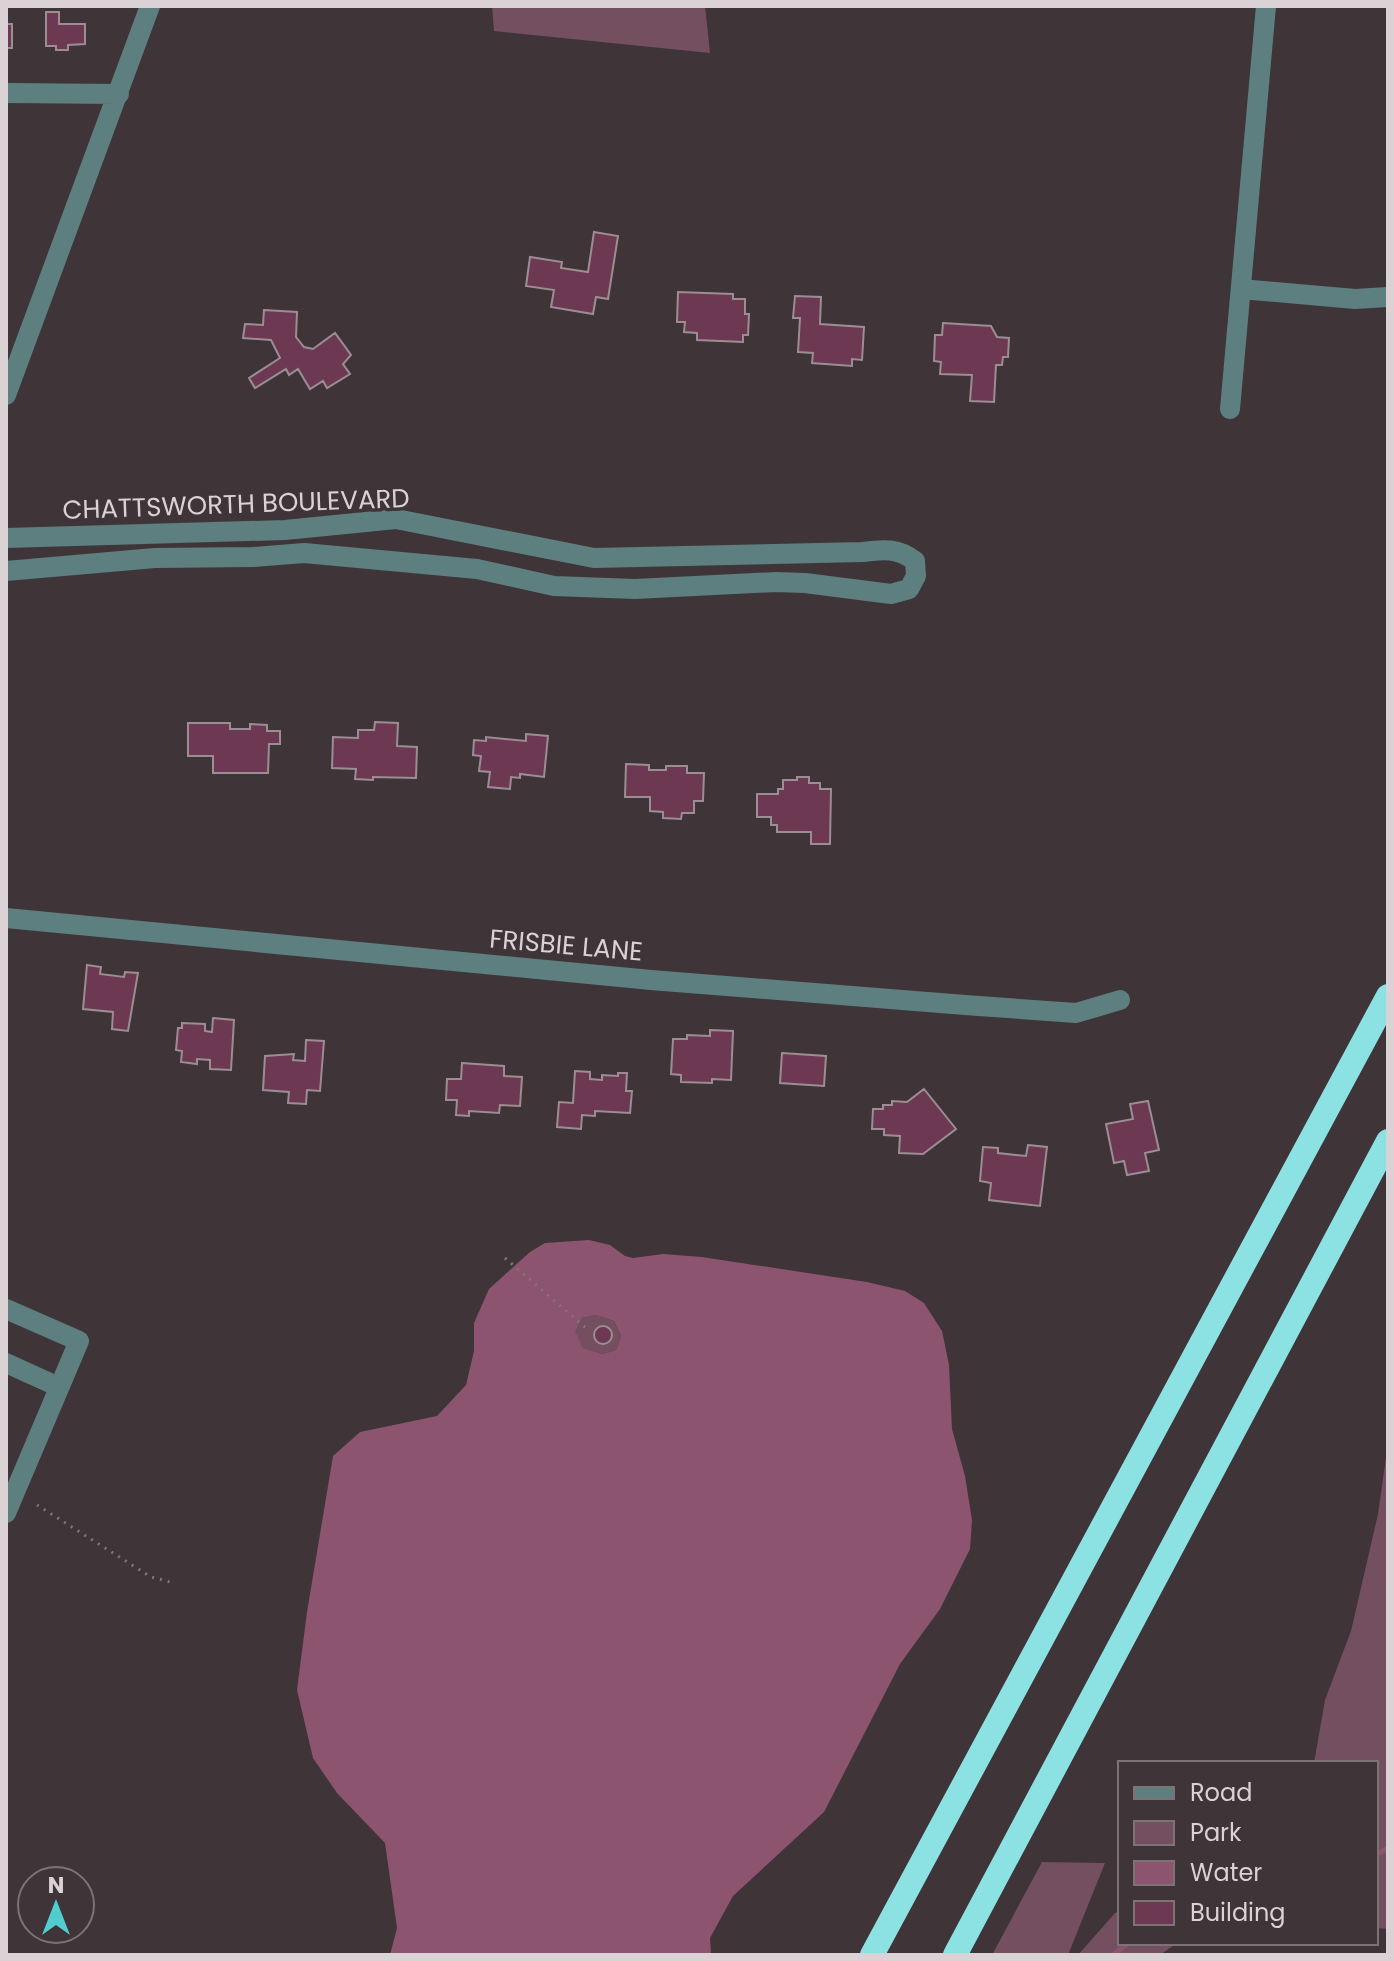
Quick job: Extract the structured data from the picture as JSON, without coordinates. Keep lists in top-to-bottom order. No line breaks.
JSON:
{"streets":{"street":["CHATTSWORTH BOULEVARD","FRISBIE LANE"]},"legend":["Road","Park","Water","Building"],"north":"top"}
